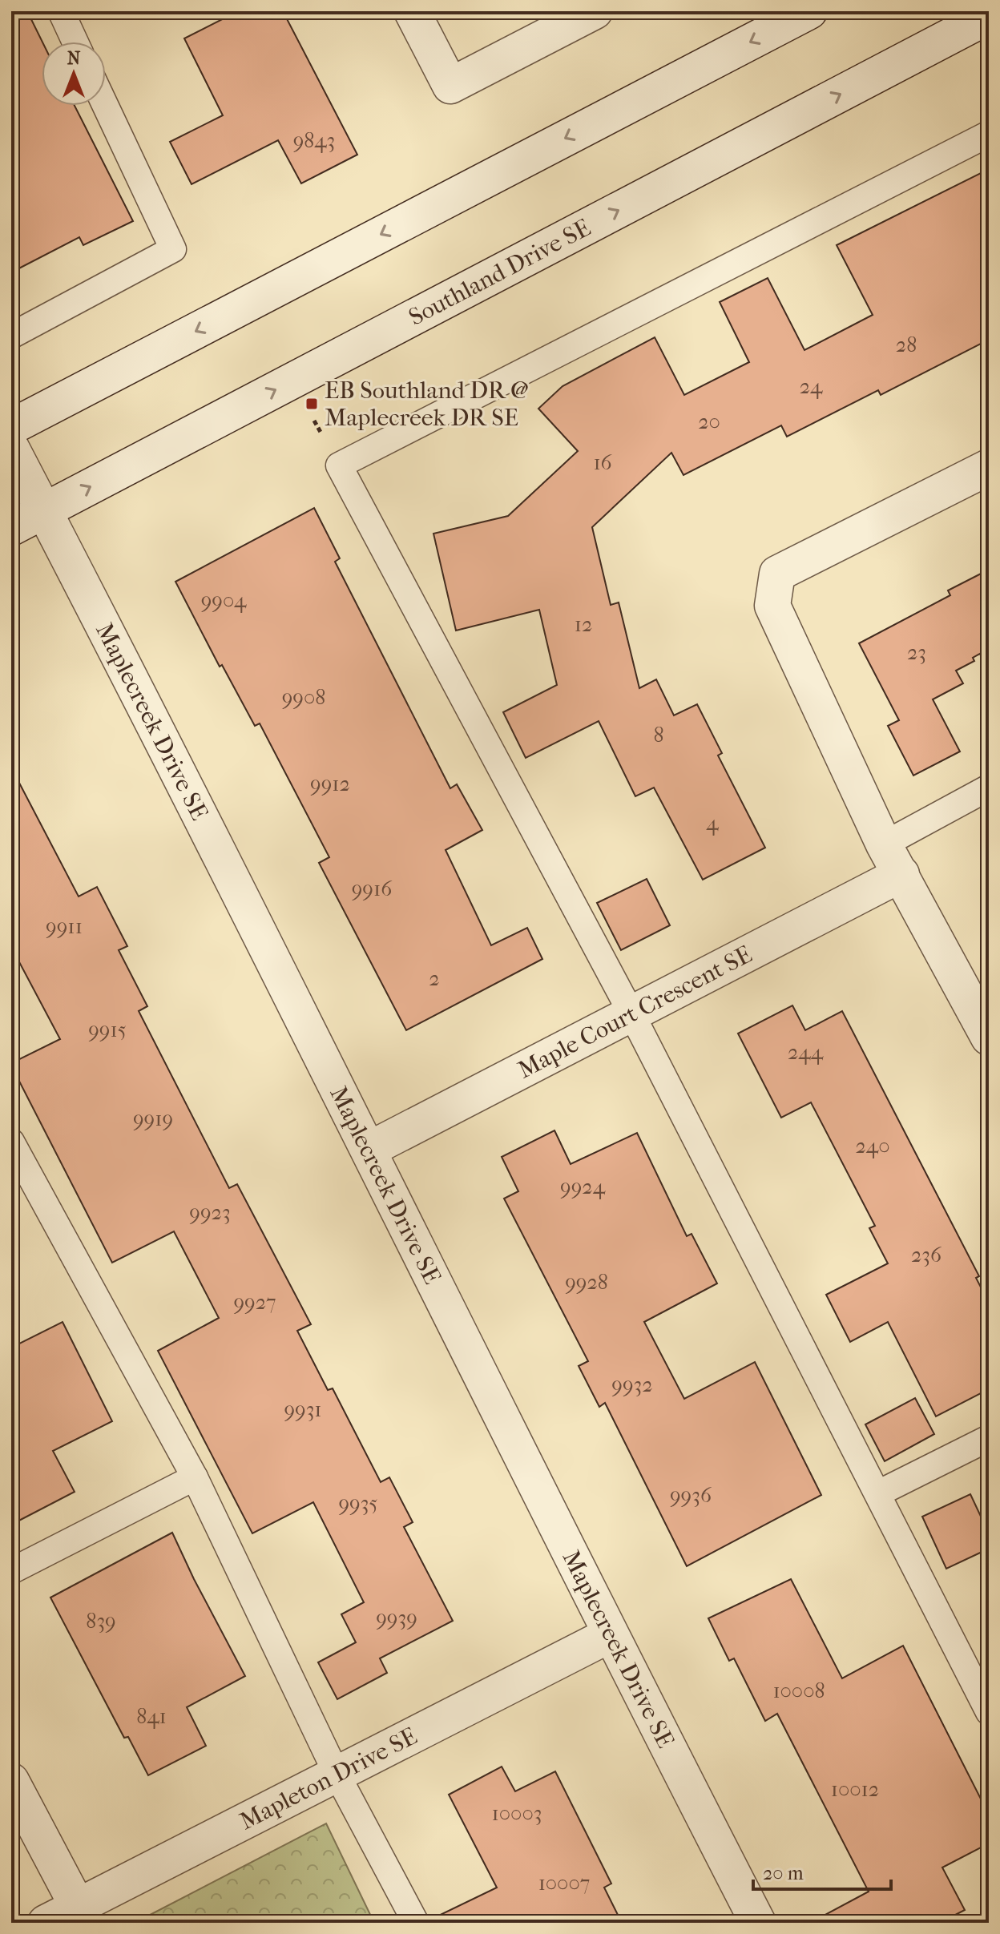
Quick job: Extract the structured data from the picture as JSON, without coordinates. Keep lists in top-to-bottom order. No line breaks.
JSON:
{"streets":{"street":["Southland Drive SE","Maplecreek Drive SE","Maple Court Crescent SE","Mapleton Drive SE"]},"crossings":[["Southland Drive SE","Maplecreek Drive SE"],["Maplecreek Drive SE","Maple Court Crescent SE"],["Maplecreek Drive SE","Mapleton Drive SE"]],"places":{"transit":["EB Southland DR @ Maplecreek DR SE"]},"house_numbers":["9843","28","24","20","16","9904","12","23","9908","8","9912","4","9916","9911","2","9915","244","9919","240","9924","9923","236","9928","9927","9932","9931","9936","9935","9939","839","10008","841","10012","10003","10007"],"scale_bar":"20 m","north":"top"}
